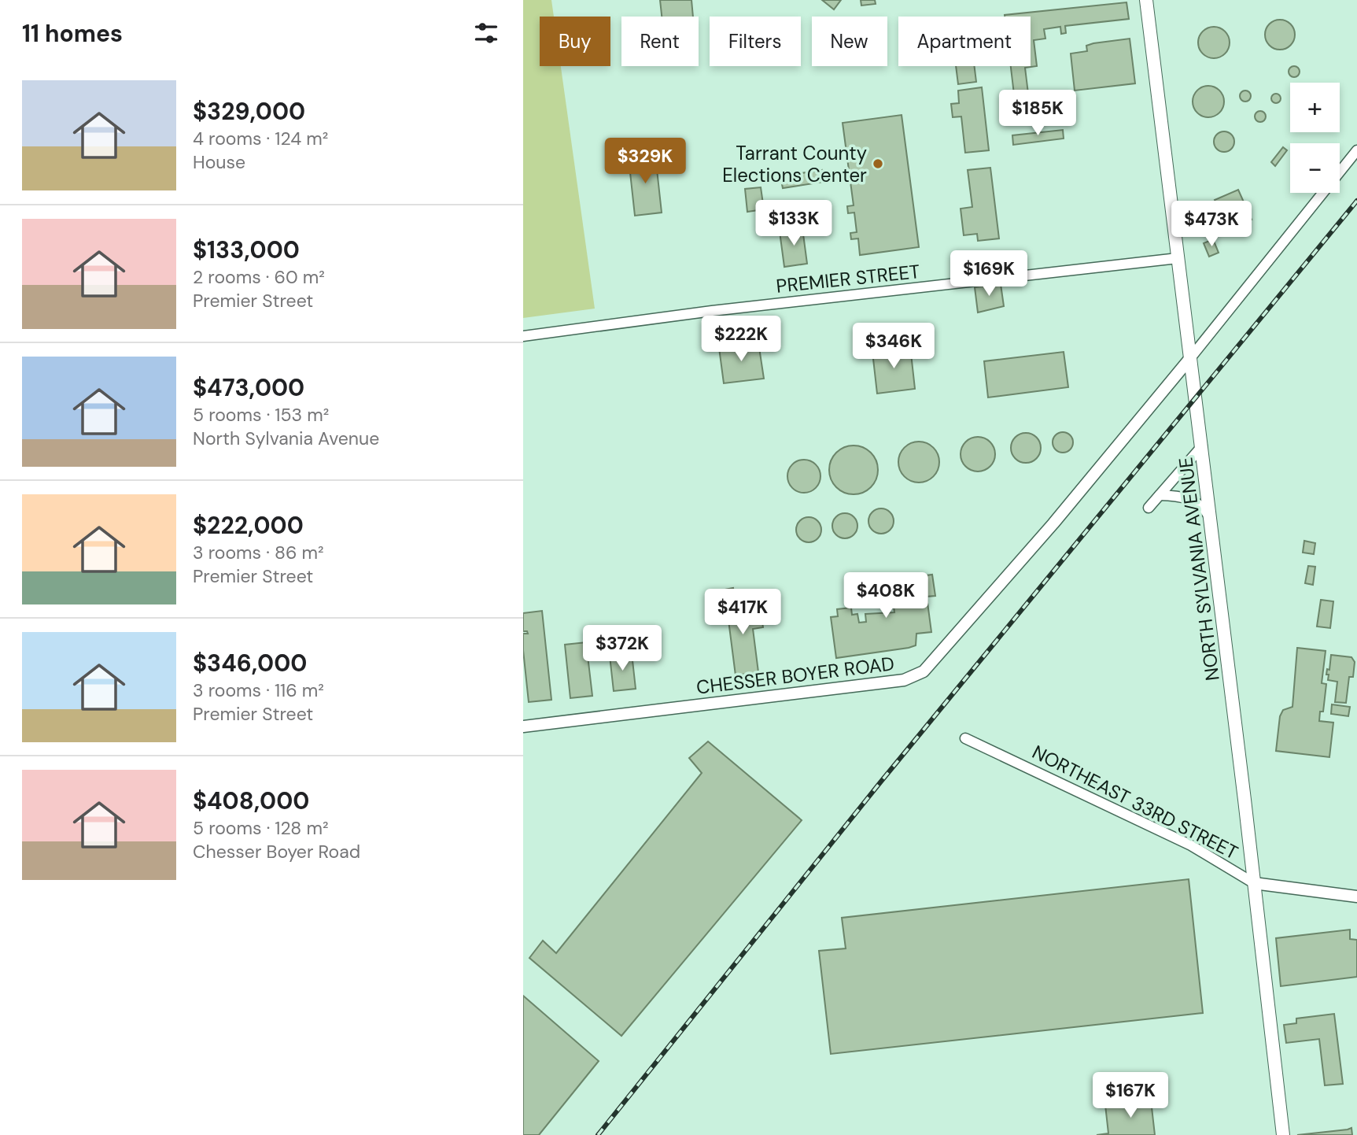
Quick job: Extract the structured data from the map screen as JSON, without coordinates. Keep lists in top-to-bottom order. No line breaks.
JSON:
{"streets":{"main road":["NORTH SYLVANIA AVENUE"],"street":["PREMIER STREET","CHESSER BOYER ROAD","NORTHEAST 33RD STREET"]},"crossings":[["PREMIER STREET","NORTH SYLVANIA AVENUE"],["NORTH SYLVANIA AVENUE","CHESSER BOYER ROAD"],["NORTH SYLVANIA AVENUE","NORTHEAST 33RD STREET"]],"places":["Tarrant County Elections Center"],"page":{"heading":"11 homes","chip":["Buy","Rent","Filters","New","Apartment"],"list":[{"name":"$329,000","note":"4 rooms · 124 m² · House"},{"name":"$133,000","note":"2 rooms · 60 m² · Premier Street"},{"name":"$473,000","note":"5 rooms · 153 m² · North Sylvania Avenue"},{"name":"$222,000","note":"3 rooms · 86 m² · Premier Street"},{"name":"$346,000","note":"3 rooms · 116 m² · Premier Street"},{"name":"$408,000","note":"5 rooms · 128 m² · Chesser Boyer Road"}],"map_buttons":["+","−"],"price":["$185K","$329K","$133K","$473K","$169K","$222K","$346K","$408K","$417K","$372K","$167K"]}}
